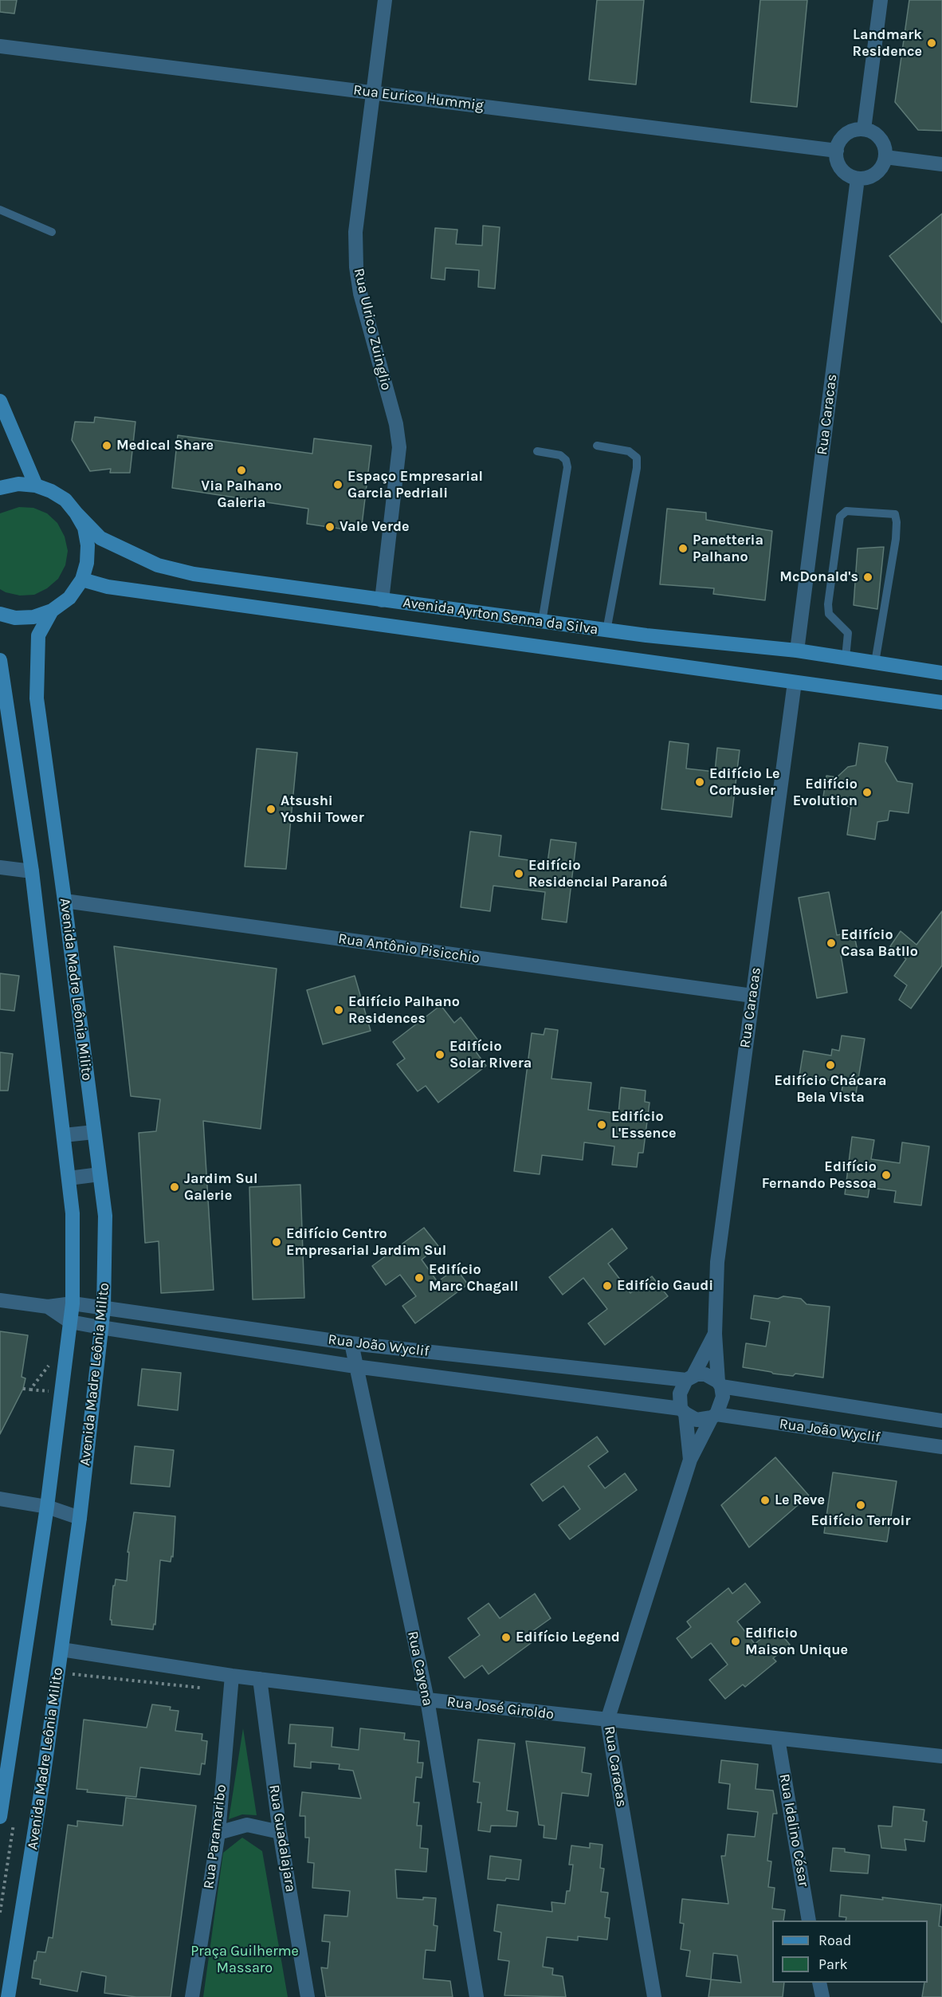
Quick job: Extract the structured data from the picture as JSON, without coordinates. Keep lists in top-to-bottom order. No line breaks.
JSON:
{"streets":{"main road":["Avenida Ayrton Senna da Silva","Avenida Madre Leônia Milito"],"street":["Rua Eurico Hummig","Rua Ulrico Zuinglio","Rua Caracas","Rua Antônio Pisicchio","Rua João Wyclif","Rua Cayena","Rua José Giroldo","Rua Idalino César","Rua Paramaribo","Rua Guadalajara"]},"crossings":[["Rua Eurico Hummig","Rua Ulrico Zuinglio"],["Rua Eurico Hummig","Rua Caracas"],["Rua Ulrico Zuinglio","Avenida Ayrton Senna da Silva"],["Rua Caracas","Avenida Ayrton Senna da Silva"],["Rua Caracas","Rua Antônio Pisicchio"],["Rua Caracas","Rua João Wyclif"],["Rua Caracas","Rua José Giroldo"],["Rua Antônio Pisicchio","Avenida Madre Leônia Milito"],["Avenida Madre Leônia Milito","Rua João Wyclif"],["Avenida Madre Leônia Milito","Rua José Giroldo"],["Rua João Wyclif","Rua Cayena"],["Rua Cayena","Rua José Giroldo"],["Rua José Giroldo","Rua Idalino César"],["Rua José Giroldo","Rua Paramaribo"],["Rua José Giroldo","Rua Guadalajara"]],"parks":["Praça Guilherme Massaro"],"places":["Landmark Residence","Medical Share","Via Palhano Galeria","Espaço Empresarial Garcia Pedriali","Vale Verde","Panetteria Palhano","McDonald's","Edifício Le Corbusier","Edifício Evolution","Atsushi Yoshii Tower","Edifício Residencial Paranoá","Edifício Casa Batllo","Edifício Palhano Residences","Edifício Solar Rivera","Edifício Chácara Bela Vista","Edifício L'Essence","Edifício Fernando Pessoa","Jardim Sul Galerie","Edifício Centro Empresarial Jardim Sul","Edifício Marc Chagall","Edifício Gaudi","Le Reve","Edifício Terroir","Edifício Legend","Edificio Maison Unique"],"legend":["Road","Park"]}
